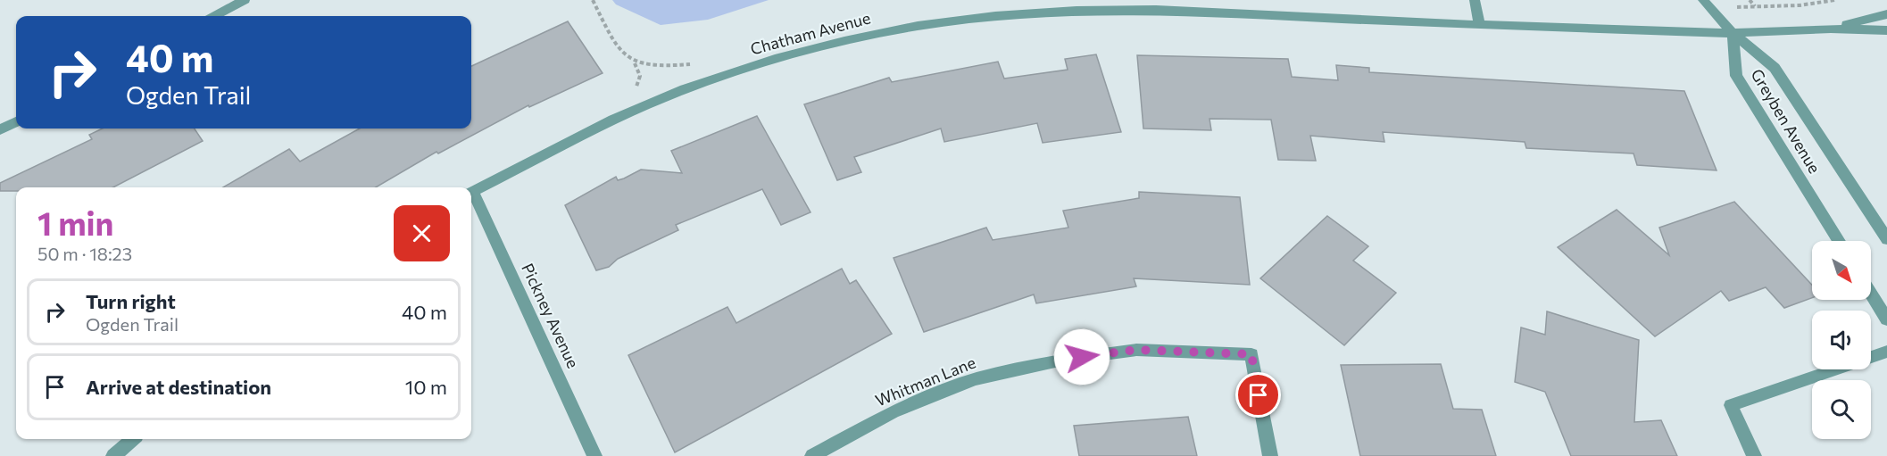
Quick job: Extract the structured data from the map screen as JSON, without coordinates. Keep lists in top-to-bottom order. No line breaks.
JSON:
{"streets":{"street":["Chatham Avenue","Greyben Avenue","Pickney Avenue","Whitman Lane"]},"crossings":[["Chatham Avenue","Greyben Avenue"]],"north":"bottom right","page":{"turn":["40 m","Ogden Trail"],"heading":["1 min","50 m · 18:23"],"list":[{"name":"Turn right","note":"Ogden Trail","value":"40 m"},{"name":"Arrive at destination","value":"10 m"}]}}
